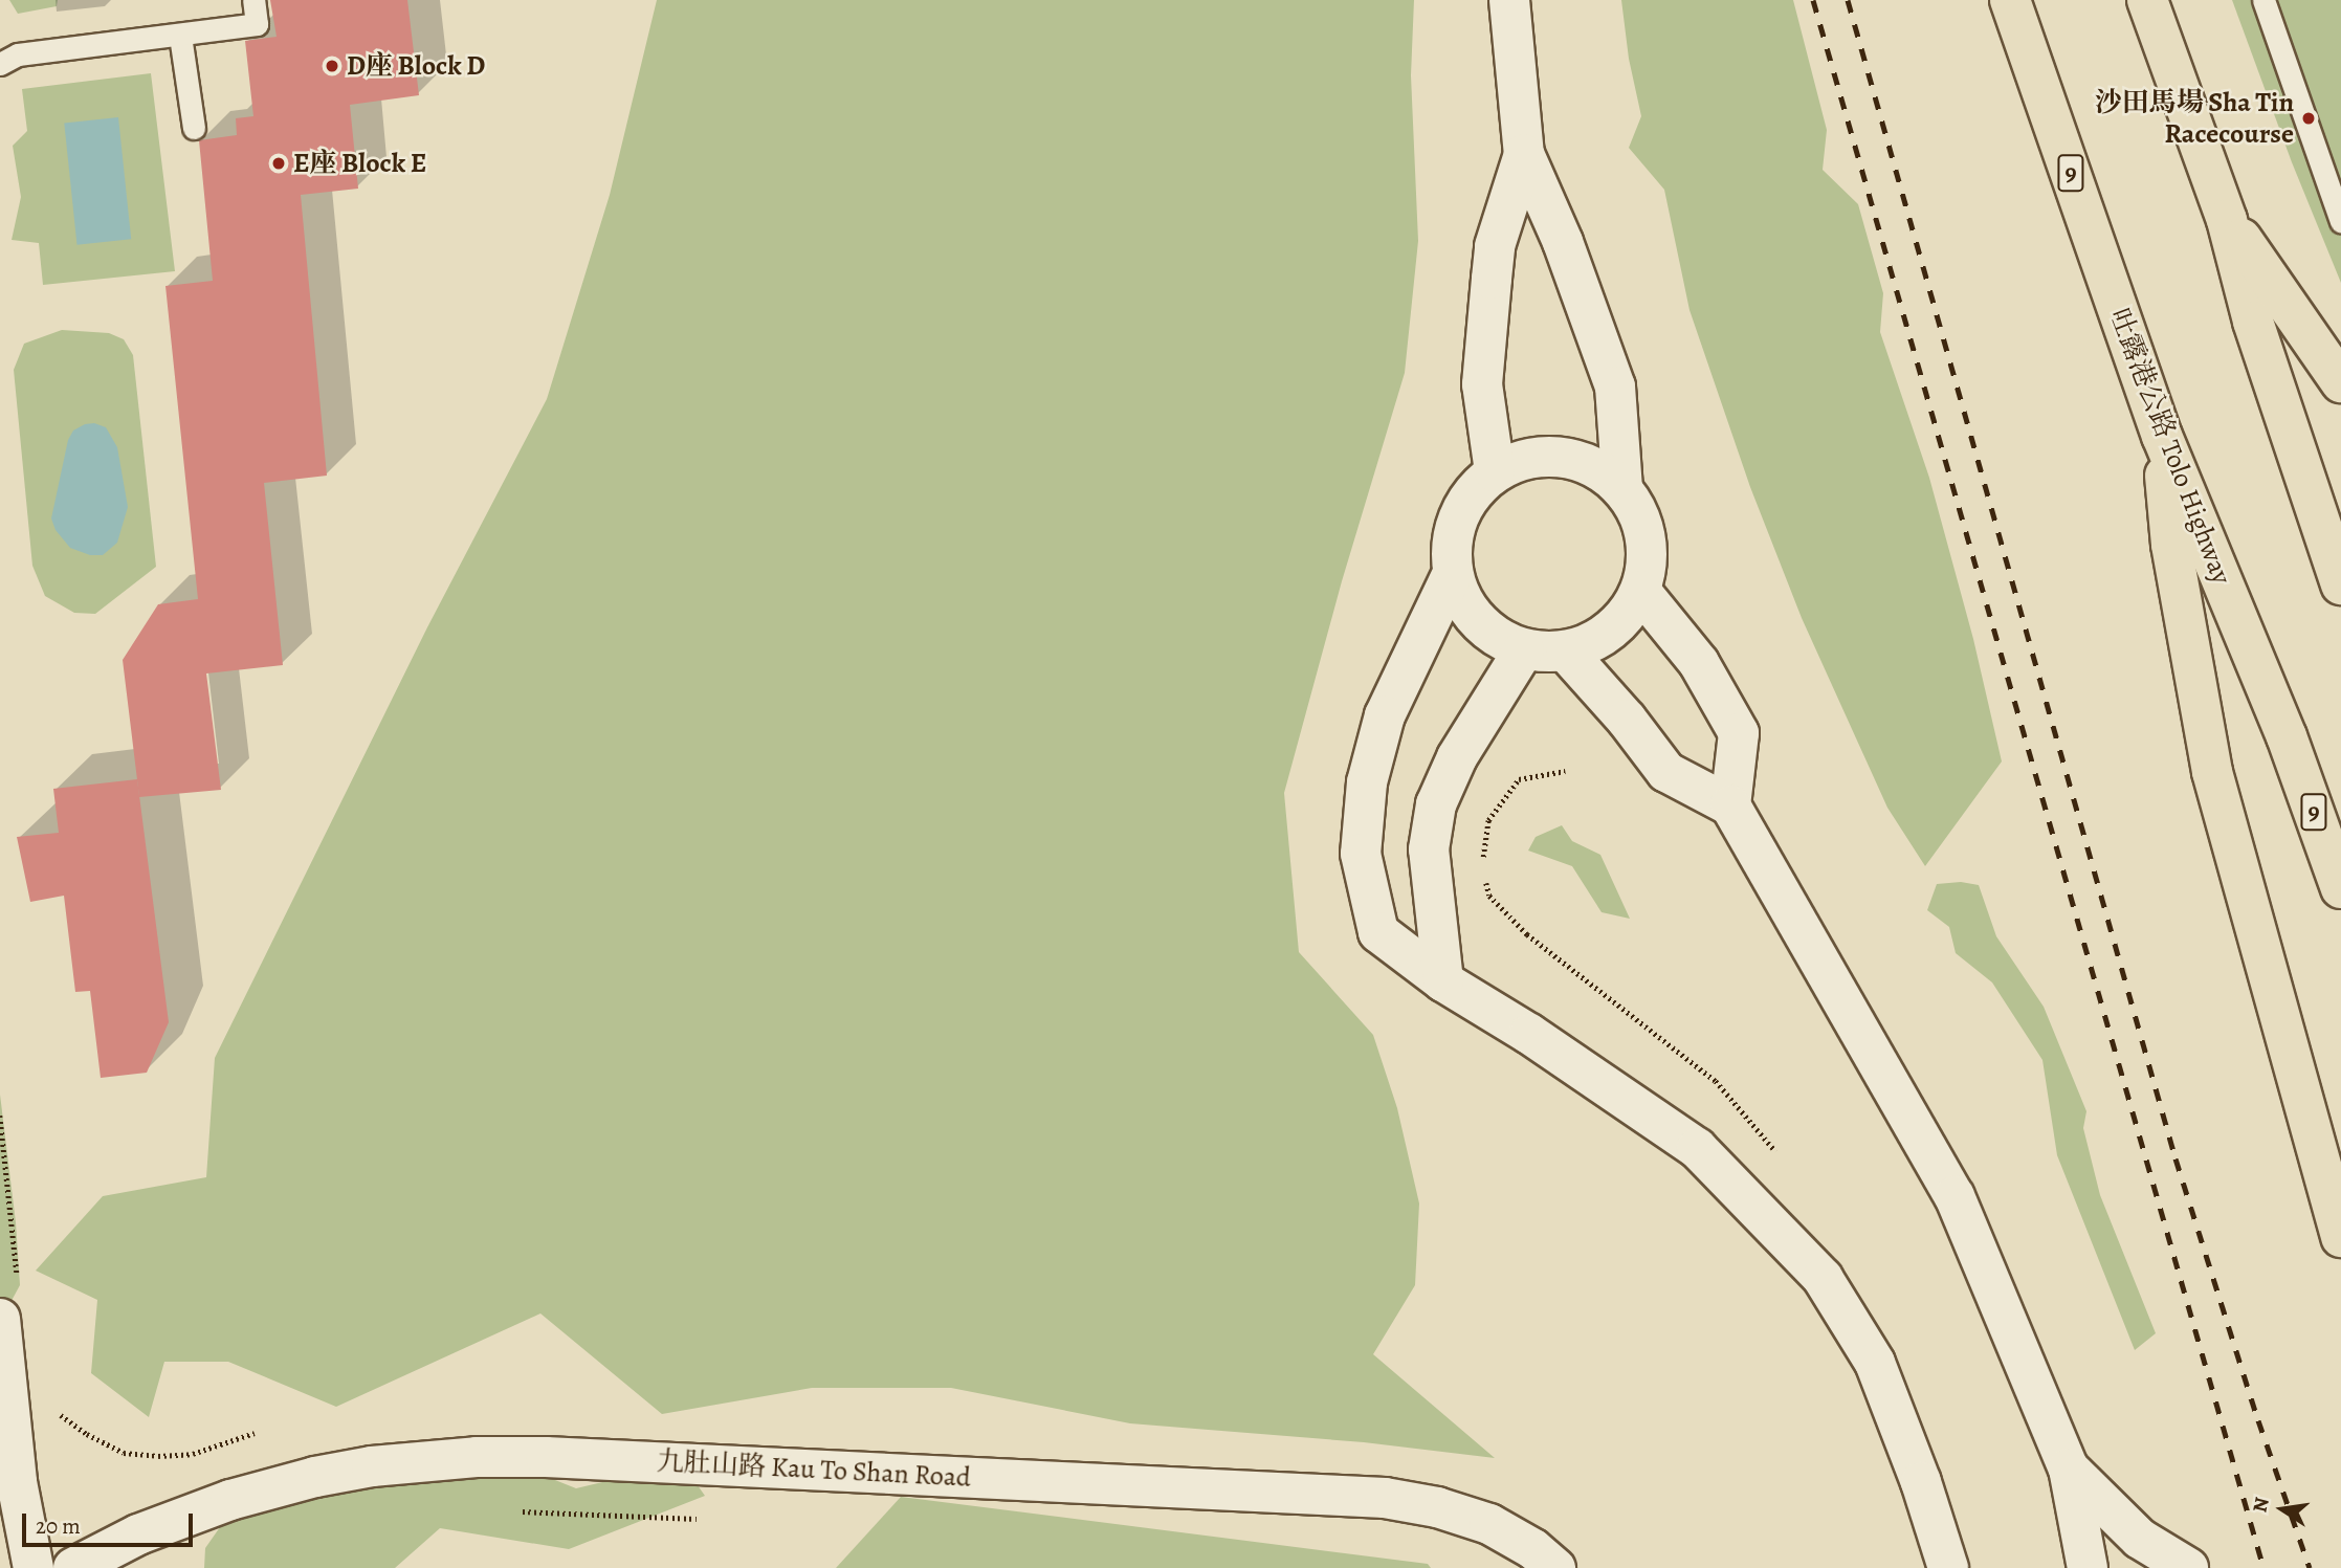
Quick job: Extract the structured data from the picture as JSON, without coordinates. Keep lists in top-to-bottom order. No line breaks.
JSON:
{"streets":{"highway":["9","吐露港公路 Tolo Highway"],"street":["九肚山路 Kau To Shan Road"]},"places":["D座 Block D","沙田馬場 Sha Tin Racecourse","E座 Block E"],"scale_bar":"20 m","north":"left"}
